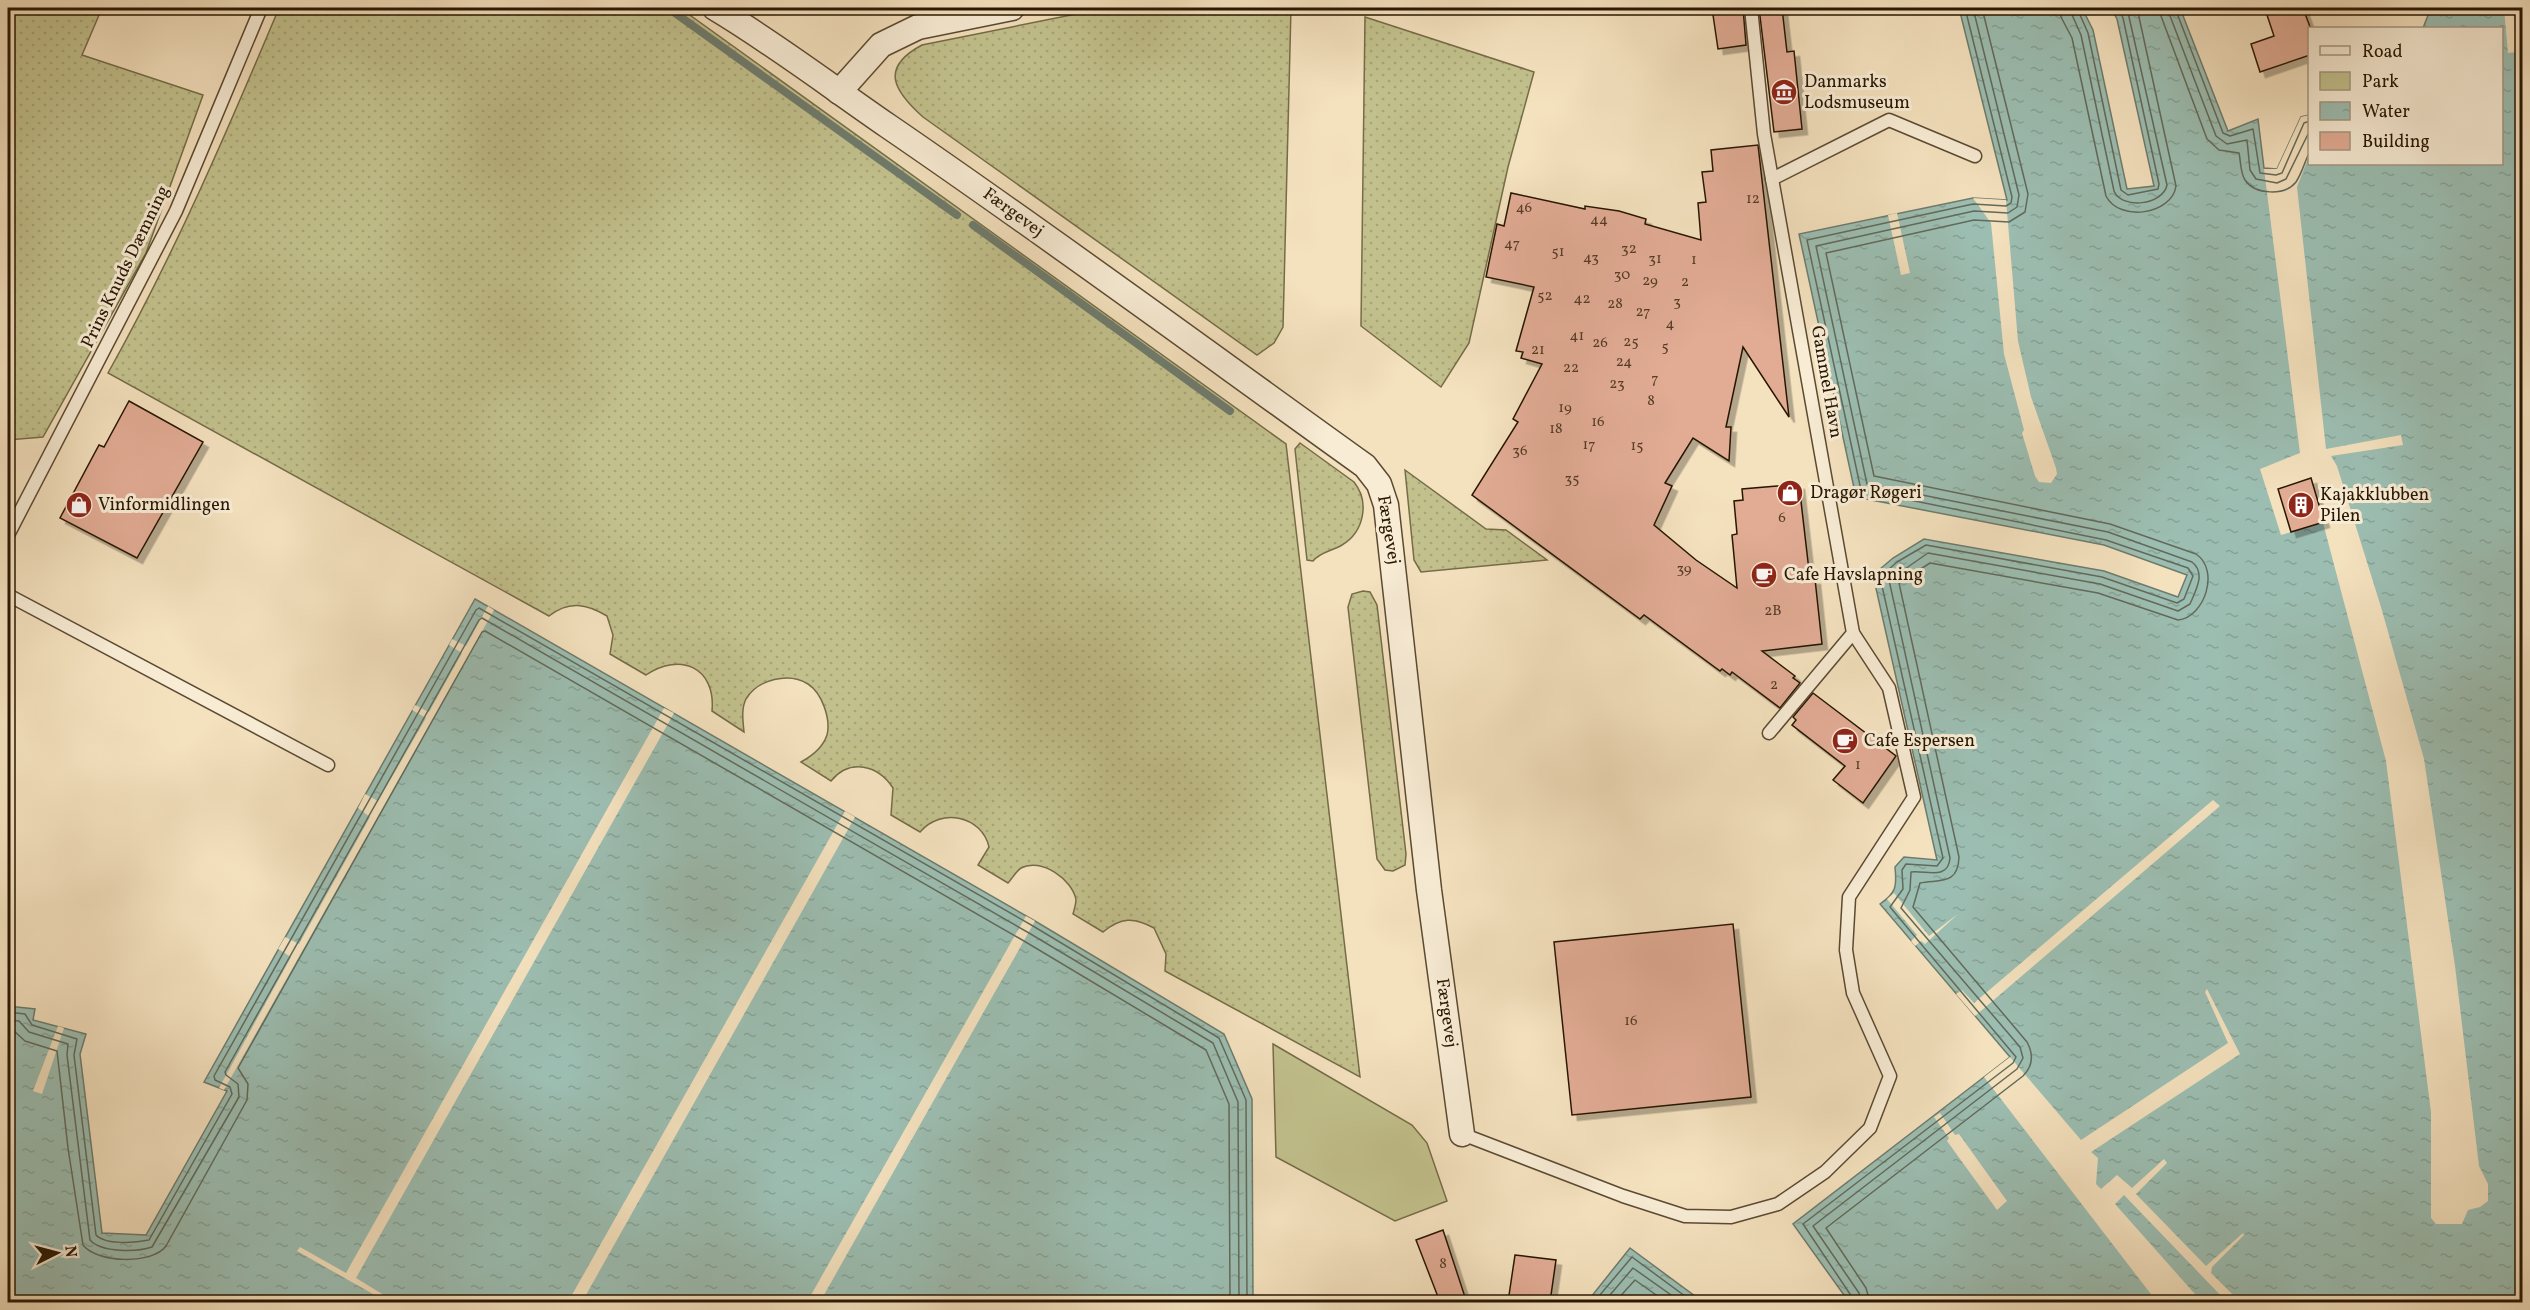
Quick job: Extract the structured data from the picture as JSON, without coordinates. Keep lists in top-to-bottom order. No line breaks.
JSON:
{"streets":{"street":["Færgevej"],"lane":["Prins Knuds Dæmning","Gammel Havn"]},"places":{"museum":["Danmarks Lodsmuseum"],"shop":["Dragør Røgeri","Vinformidlingen"],"building":["Kajakklubben Pilen"],"cafe":["Cafe Havslapning","Cafe Espersen"]},"house_numbers":["12","46","44","47","32","51","43","31","1","30","29","2","52","42","3","28","27","4","41","25","26","5","21","24","22","7","23","8","19","16","18","17","15","36","35","6","39","2B","2","1","16","8"],"legend":["Road","Park","Water","Building"],"north":"right"}
